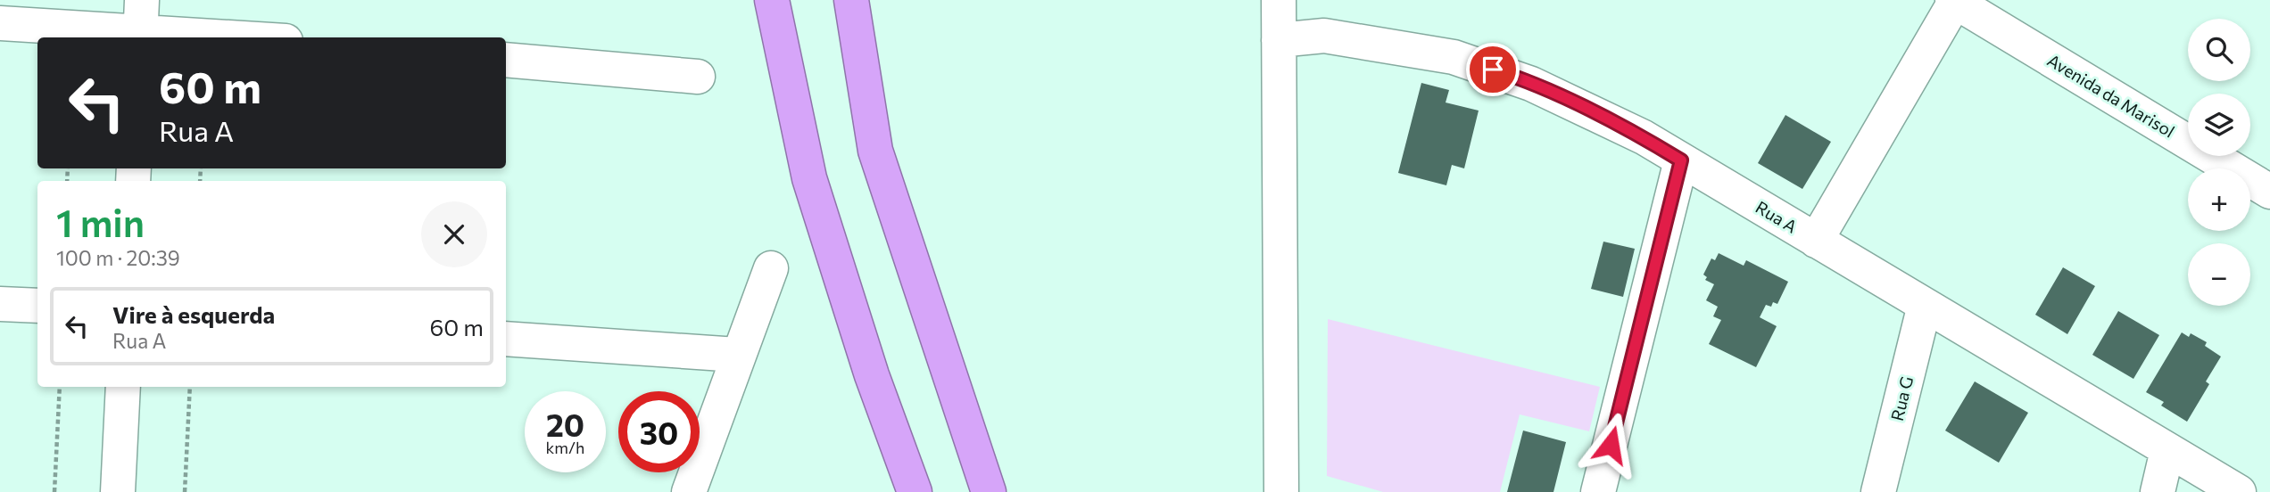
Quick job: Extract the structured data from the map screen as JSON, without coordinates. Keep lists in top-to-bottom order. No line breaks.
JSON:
{"streets":{"street":["Avenida da Marisol","Rua A","Rua G"]},"crossings":[["Rua A","Rua G"]],"page":{"map_buttons":["+","−"],"turn":["60 m","Rua A"],"heading":["1 min","100 m · 20:39"],"list":[{"name":"Vire à esquerda","note":"Rua A","value":"60 m"}],"speed":"20 km/h","limit":"30"}}
